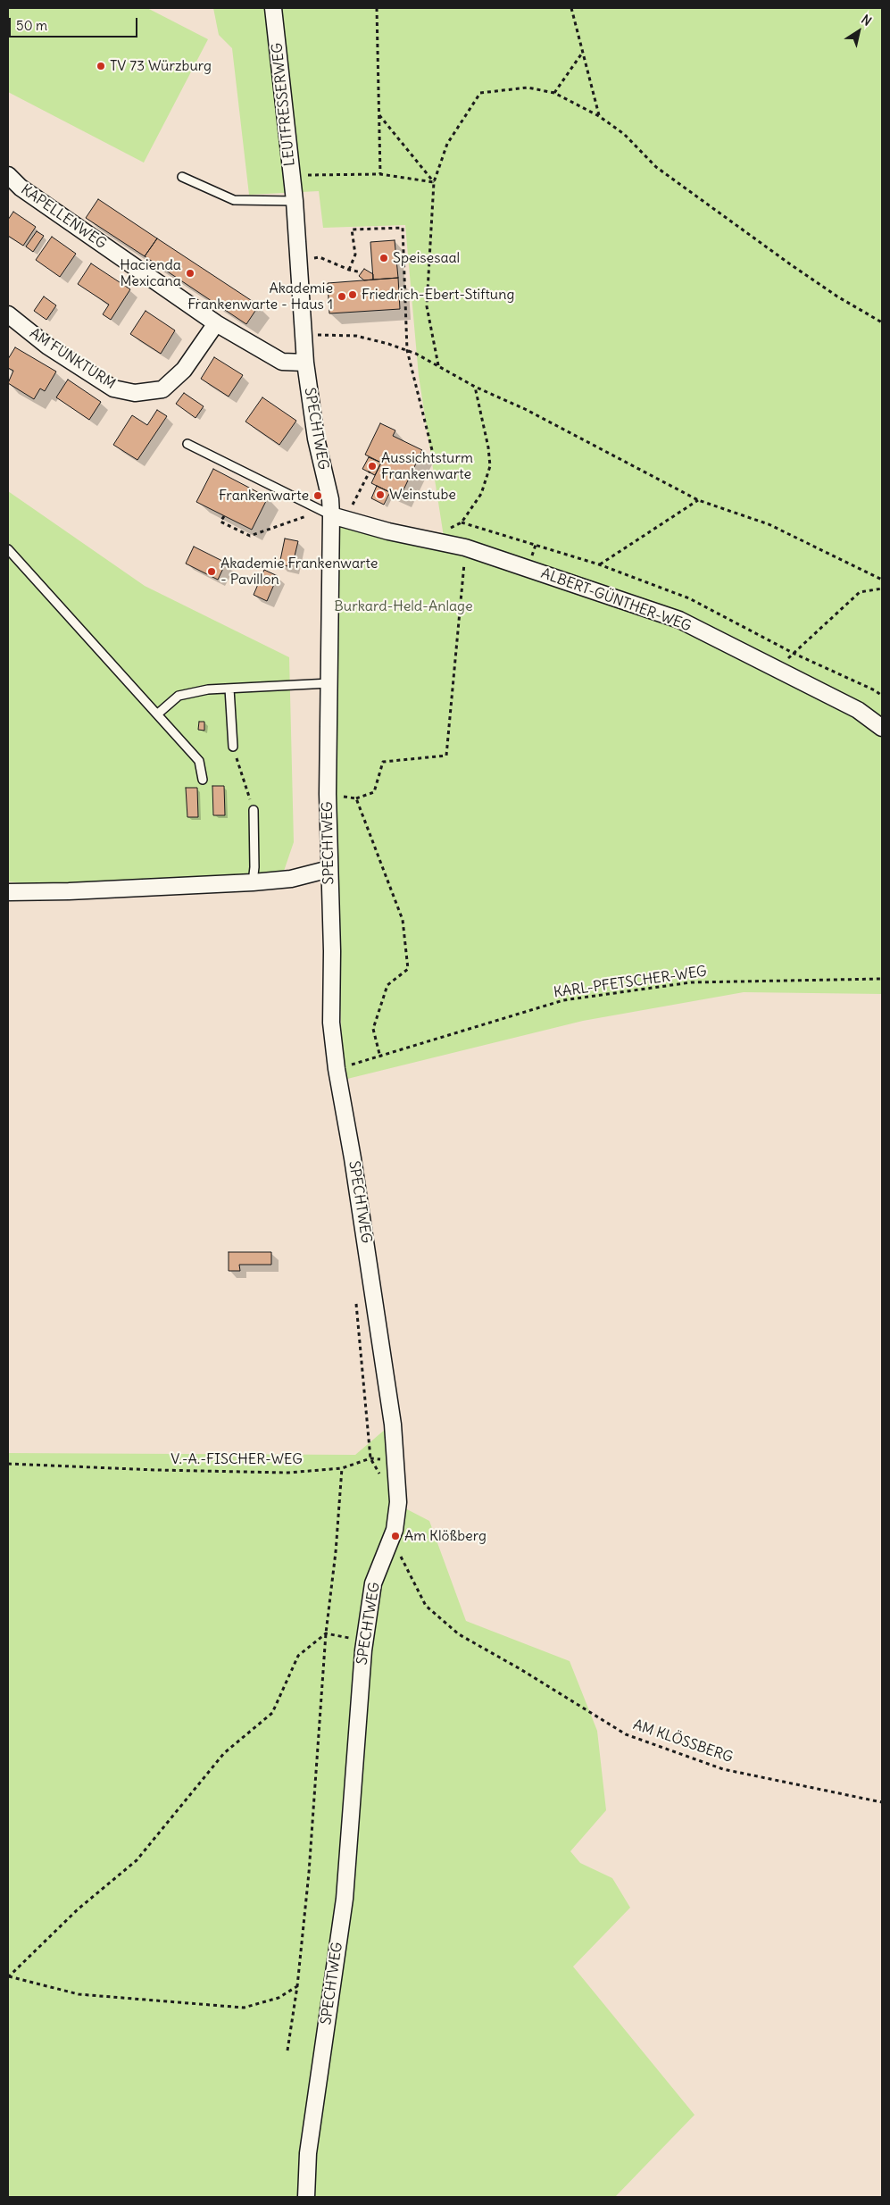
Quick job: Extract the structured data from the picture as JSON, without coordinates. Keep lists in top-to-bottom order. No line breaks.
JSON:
{"streets":{"street":["LEUTFRESSERWEG","KAPELLENWEG","AM FUNKTURM","SPECHTWEG","ALBERT-GÜNTHER-WEG"],"path":["KARL-PFETSCHER-WEG","V.-A.-FISCHER-WEG","AM KLÖSSBERG"]},"crossings":[["LEUTFRESSERWEG","SPECHTWEG"],["KAPELLENWEG","AM FUNKTURM"],["KAPELLENWEG","SPECHTWEG"],["SPECHTWEG","ALBERT-GÜNTHER-WEG"],["SPECHTWEG","KARL-PFETSCHER-WEG"],["SPECHTWEG","AM KLÖSSBERG"]],"parks":["Burkard-Held-Anlage"],"places":["TV 73 Würzburg","Speisesaal","Hacienda Mexicana","Friedrich-Ebert-Stiftung","Akademie Frankenwarte - Haus 1","Aussichtsturm Frankenwarte","Weinstube","Frankenwarte","Akademie Frankenwarte - Pavillon","Am Klößberg"],"scale_bar":"50 m","north":"top right"}
